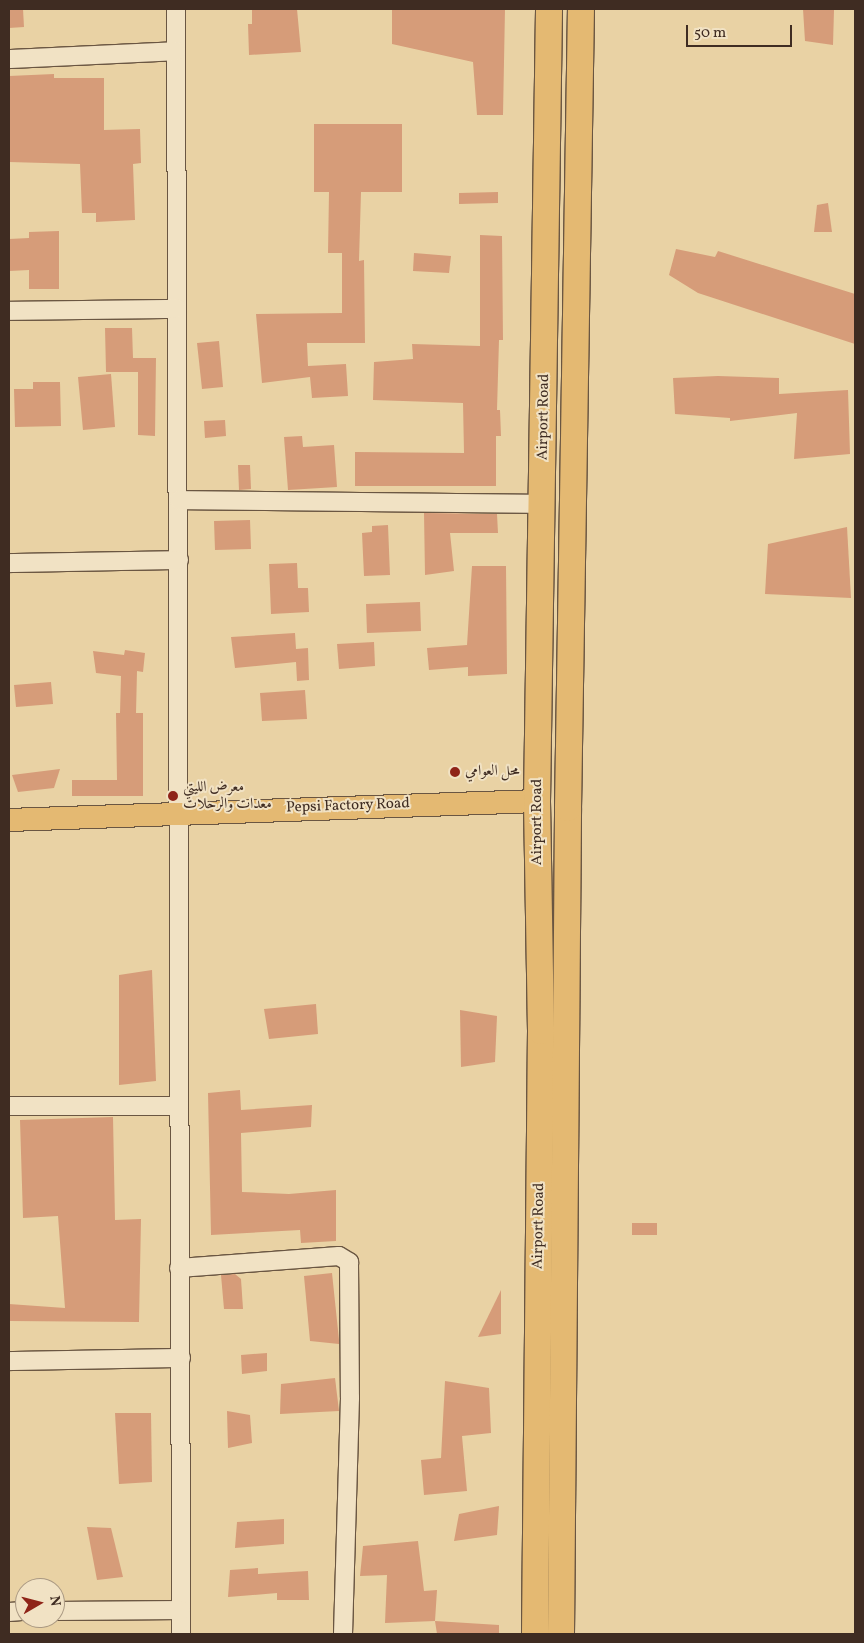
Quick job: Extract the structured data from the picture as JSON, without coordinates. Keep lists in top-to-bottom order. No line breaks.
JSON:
{"streets":{"highway":["Airport Road"],"main road":["Pepsi Factory Road"]},"crossings":[["Airport Road","Pepsi Factory Road"]],"places":["محل العوامي","معرض الليتي معدات والرحلات"],"scale_bar":"50 m","north":"right"}
